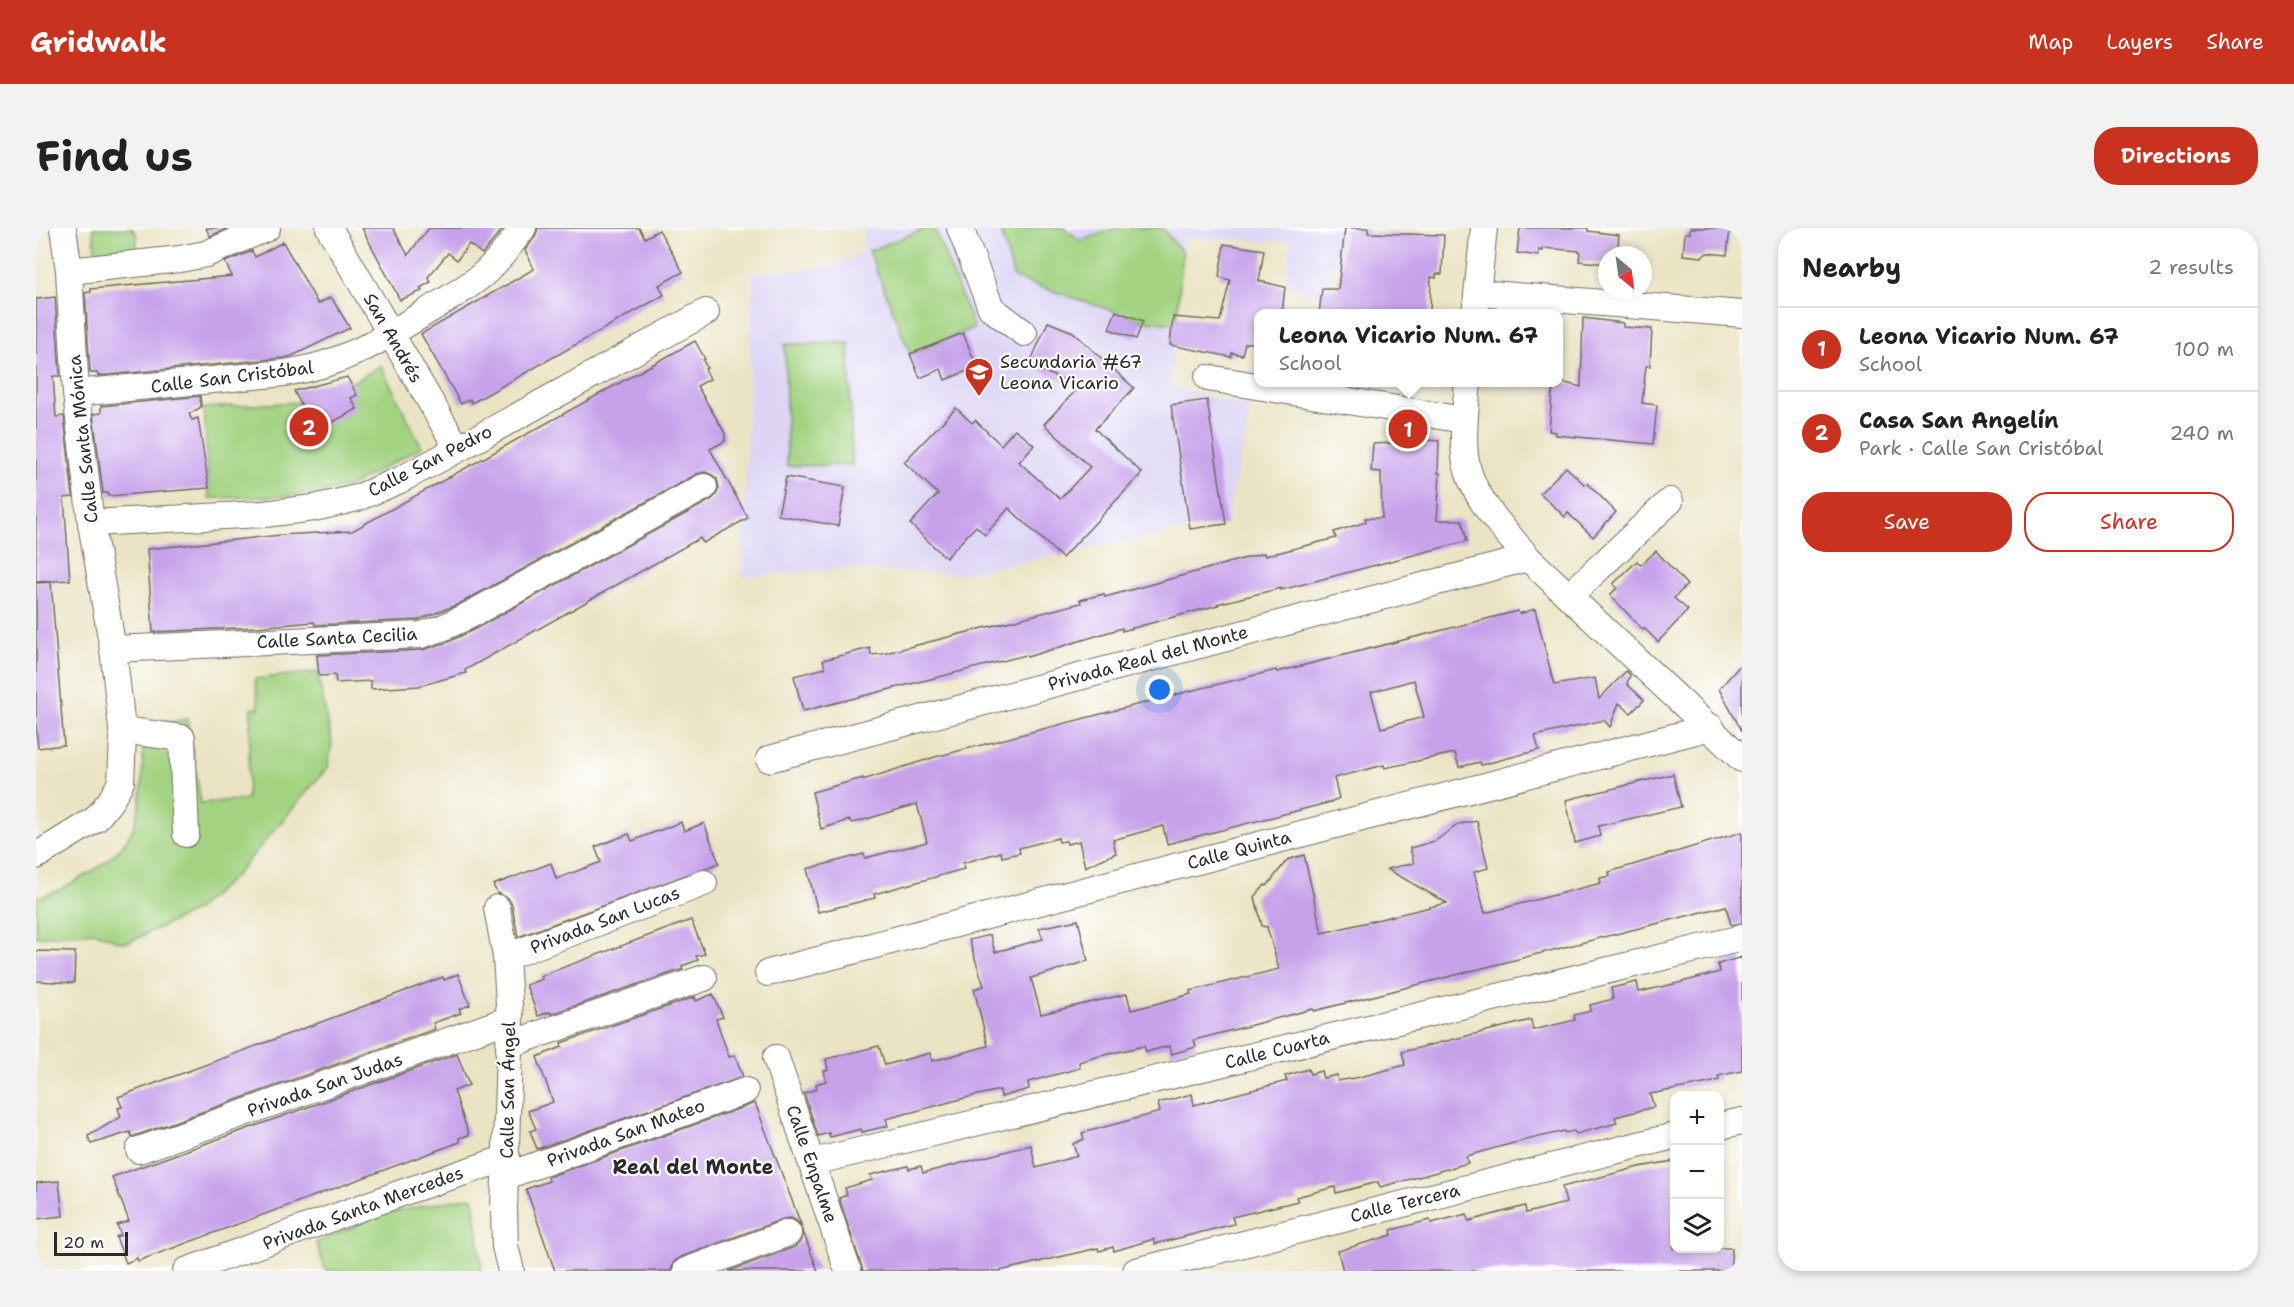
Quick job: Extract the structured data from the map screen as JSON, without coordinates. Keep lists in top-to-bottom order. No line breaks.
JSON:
{"streets":{"street":["San Andrés","Calle San Cristóbal","Calle Santa Mónica","Calle San Pedro","Calle Santa Cecilia","Privada Real del Monte","Calle Quinta","Privada San Lucas","Calle Cuarta","Privada San Judas","Calle San Ángel","Privada San Mateo","Calle Enpalme","Calle Tercera","Privada Santa Mercedes"]},"crossings":[["San Andrés","Calle San Cristóbal"],["San Andrés","Calle San Pedro"],["Calle San Cristóbal","Calle Santa Mónica"],["Calle Santa Mónica","Calle San Pedro"],["Calle Santa Mónica","Calle Santa Cecilia"],["Privada San Lucas","Calle San Ángel"],["Calle Cuarta","Calle Enpalme"],["Privada San Judas","Calle San Ángel"],["Calle San Ángel","Privada San Mateo"],["Calle San Ángel","Privada Santa Mercedes"],["Privada San Mateo","Privada Santa Mercedes"]],"districts":["Real del Monte"],"places":{"school or university":["Secundaria #67 Leona Vicario"]},"scale_bar":"20 m","north":"bottom right","page":{"header":"Gridwalk","nav":["Map","Layers","Share"],"buttons":["Directions",["Save","Share"]],"title":"Find us","heading":["Nearby","2 results"],"list":[{"mark":"1","name":"Leona Vicario Num. 67","note":"School","value":"100 m"},{"mark":"2","name":"Casa San Angelín","note":"Park · Calle San Cristóbal","value":"240 m"}],"popup":["Leona Vicario Num. 67","School"],"pins":["2","1"],"map_buttons":["+","−"],"scale":"20 m"}}
